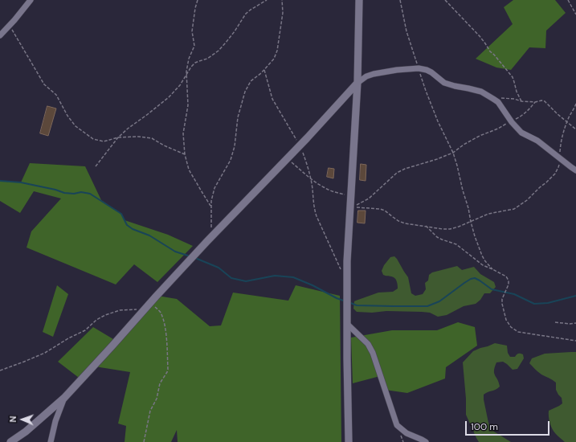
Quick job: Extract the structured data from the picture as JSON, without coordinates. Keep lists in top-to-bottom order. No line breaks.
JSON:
{"scale_bar":"100 m","north":"left"}
